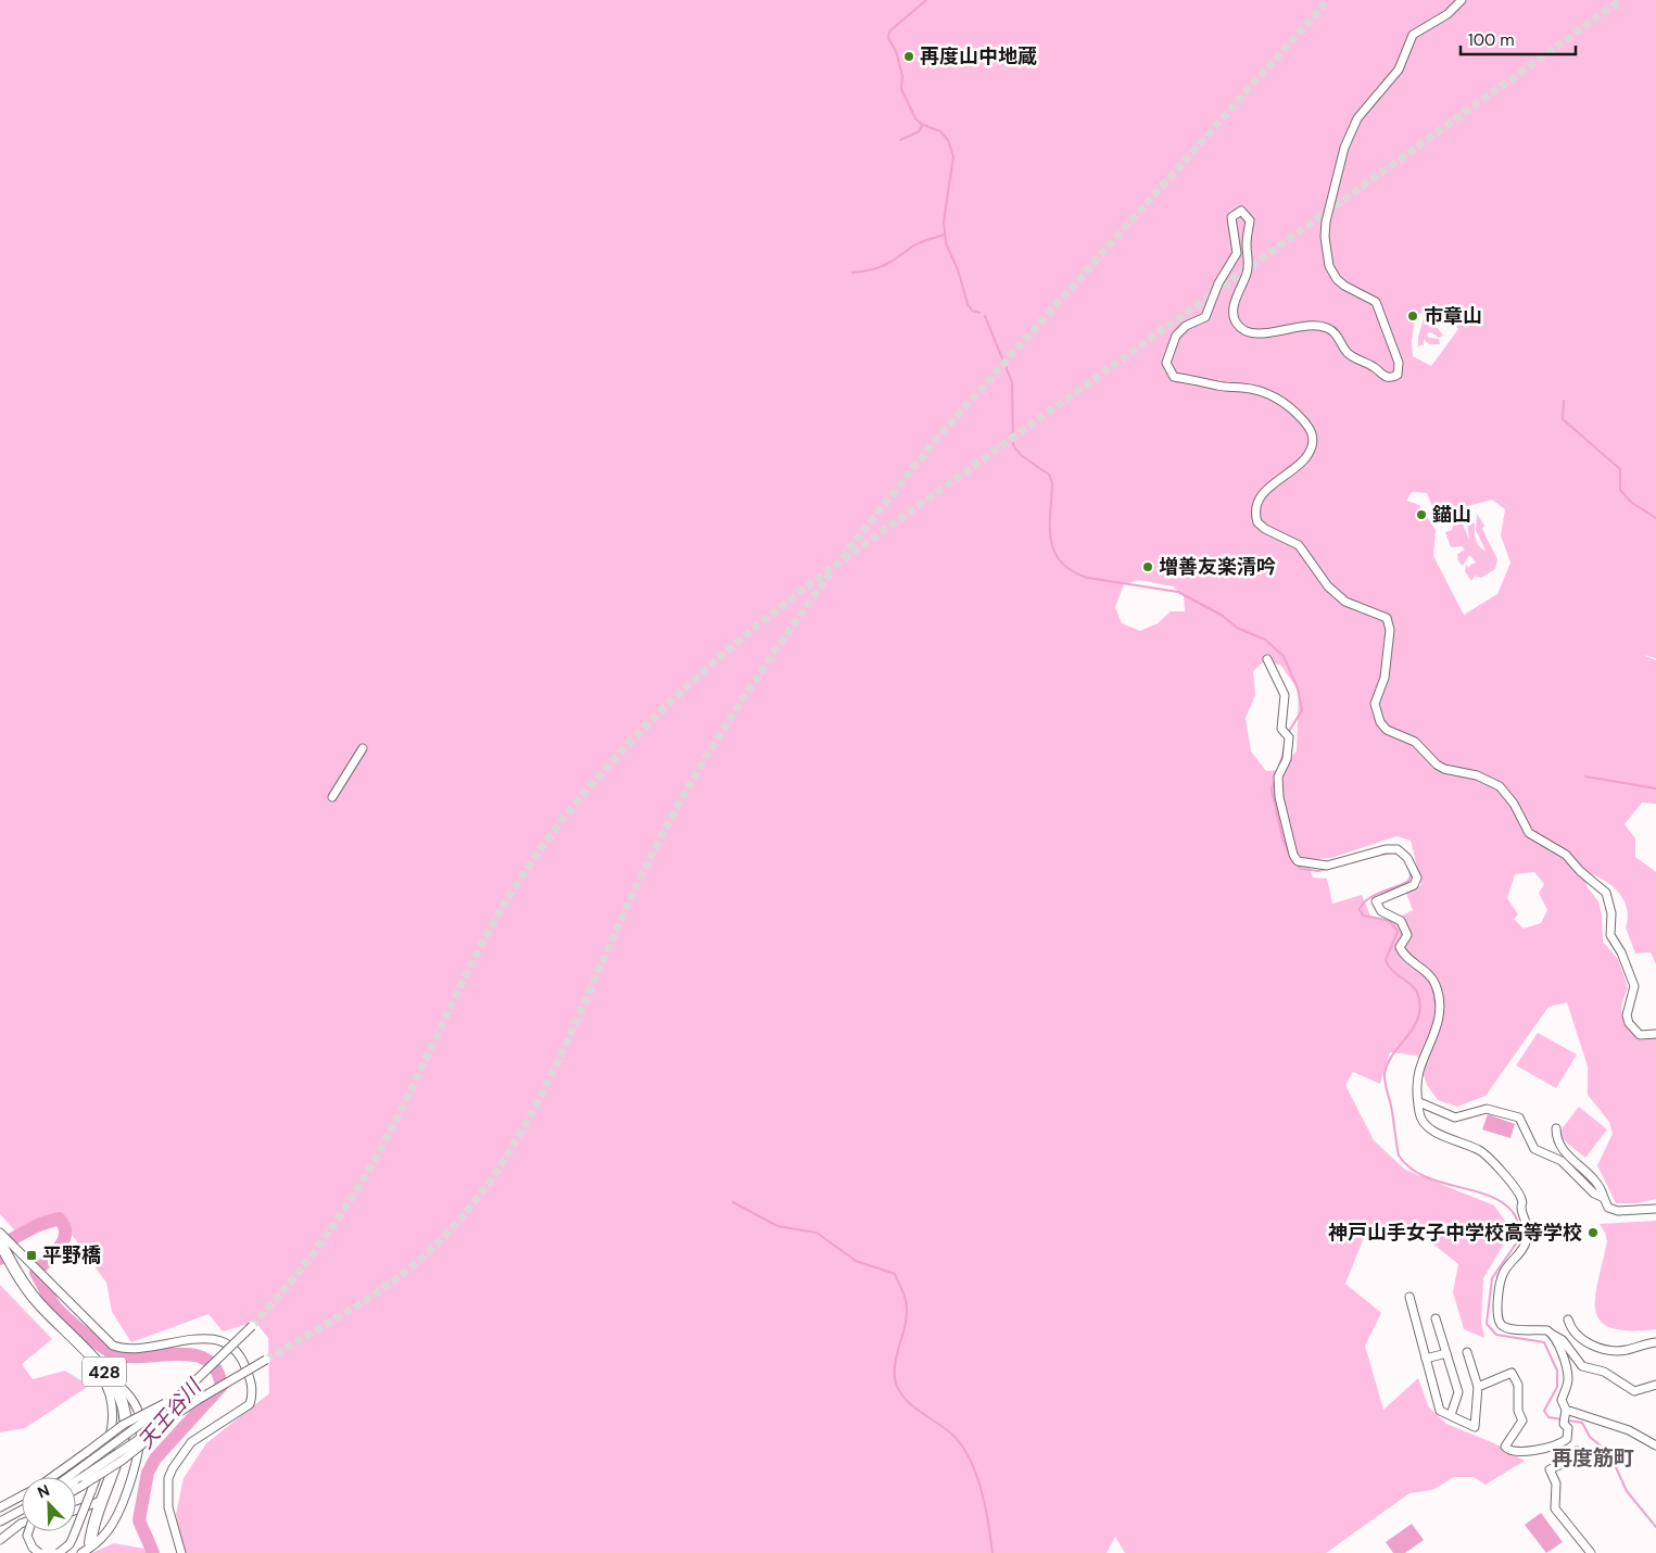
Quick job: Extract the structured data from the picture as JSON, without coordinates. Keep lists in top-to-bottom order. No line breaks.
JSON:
{"streets":{"highway":["428"]},"districts":["再度筋町"],"water":["天王谷川"],"places":{"other":["再度山中地蔵","市章山","錨山","増善友楽清吟","神戸山手女子中学校高等学校"],"transit":["平野橋"]},"scale_bar":"100 m","north":"top left"}
